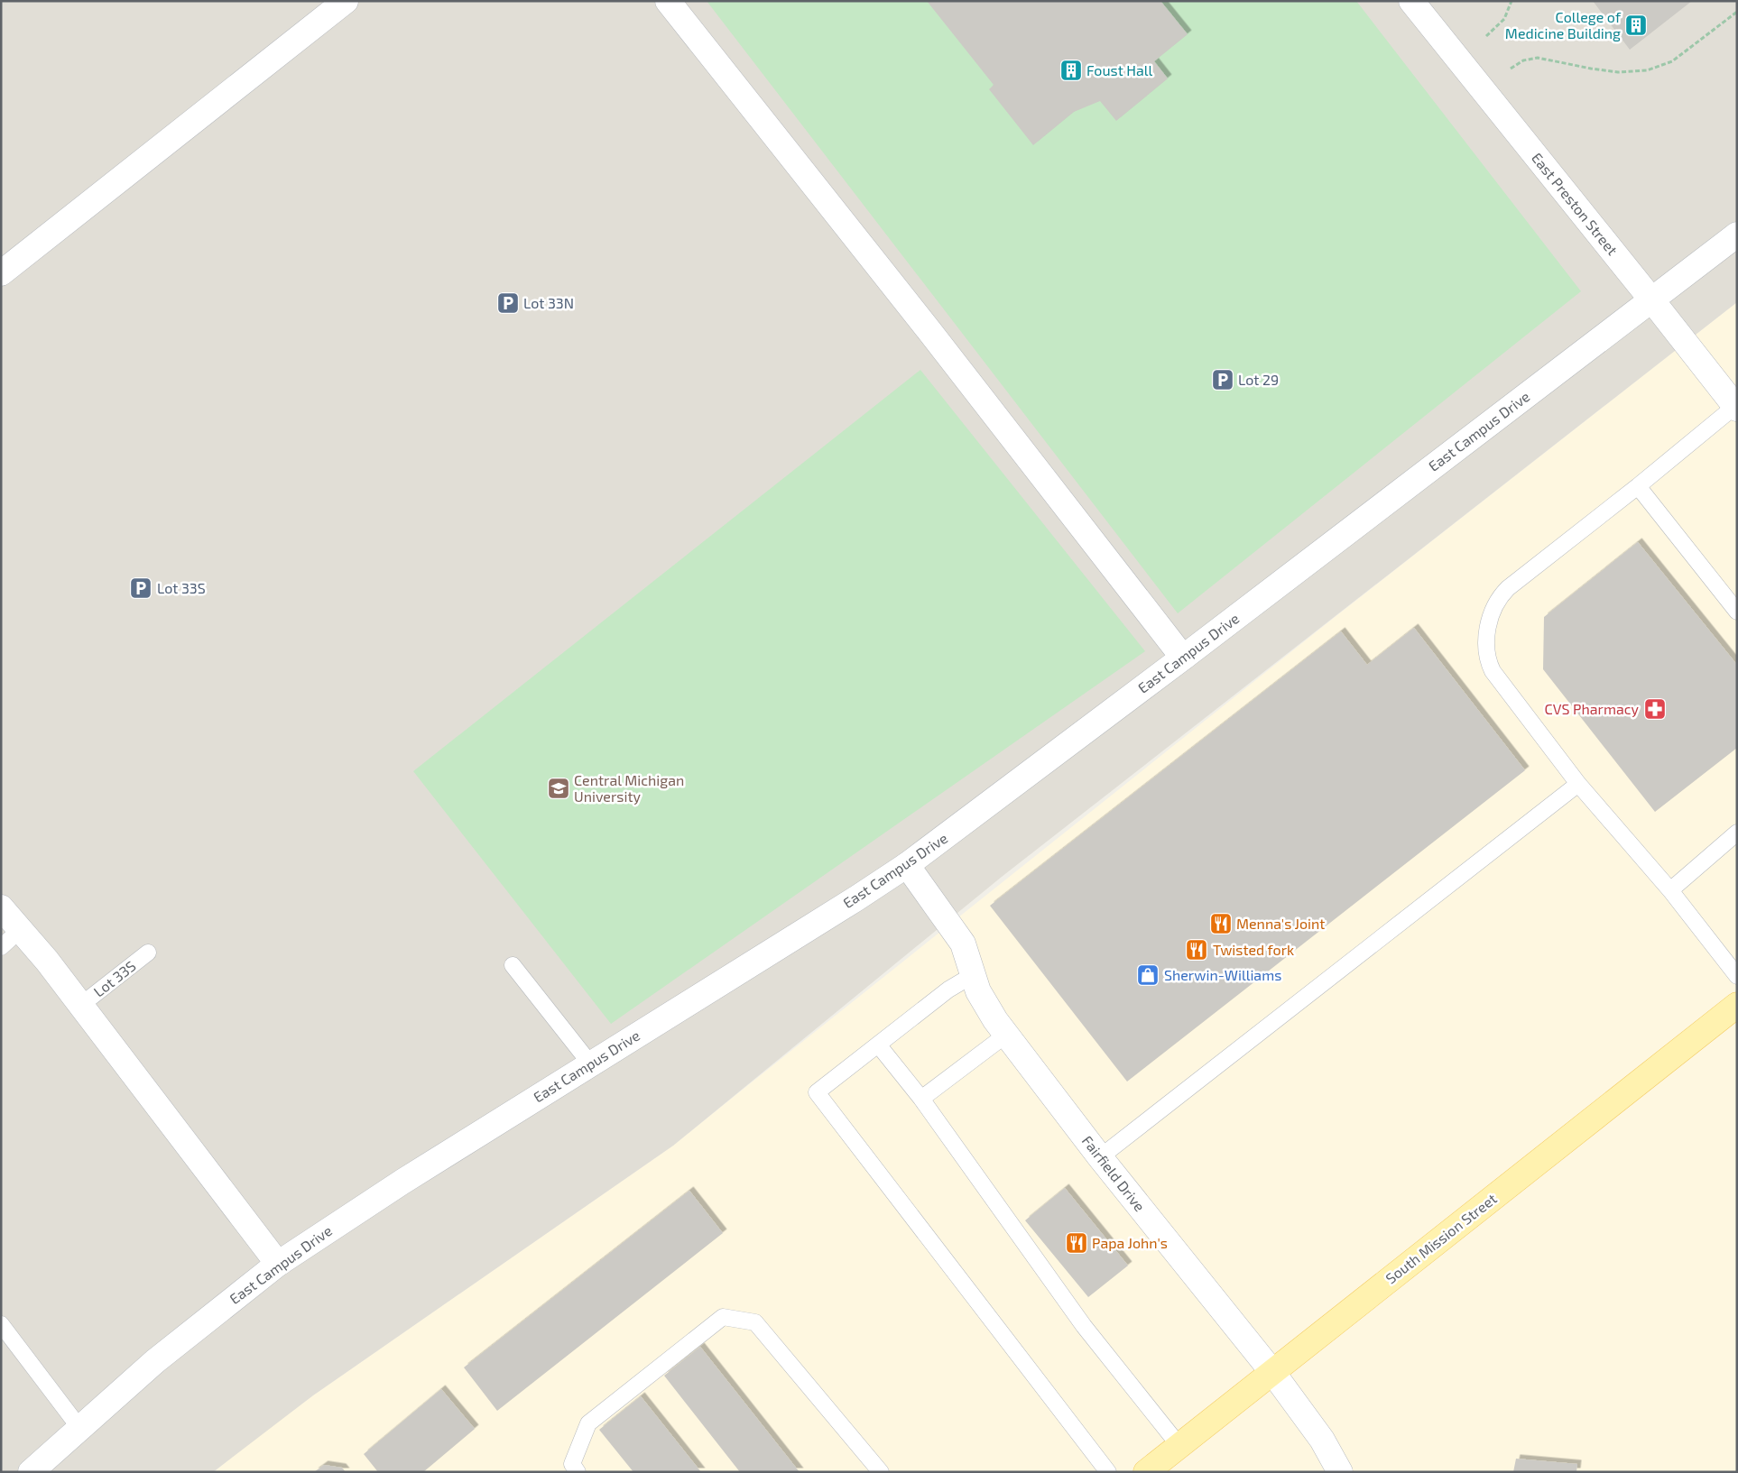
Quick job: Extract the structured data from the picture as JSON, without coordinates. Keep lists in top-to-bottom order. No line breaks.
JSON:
{"streets":{"main road":["South Mission Street"],"street":["East Preston Street","East Campus Drive","Fairfield Drive"],"lane":["Lot 33S"]},"crossings":[["East Preston Street","East Campus Drive"],["East Campus Drive","Fairfield Drive"],["Fairfield Drive","South Mission Street"]],"places":{"building":["College of Medicine Building","Foust Hall"],"parking":["Lot 33N","Lot 29","Lot 33S"],"pharmacy":["CVS Pharmacy"],"school or university":["Central Michigan University"],"restaurant":["Menna's Joint","Twisted fork","Papa John's"],"shop":["Sherwin-Williams"]}}
